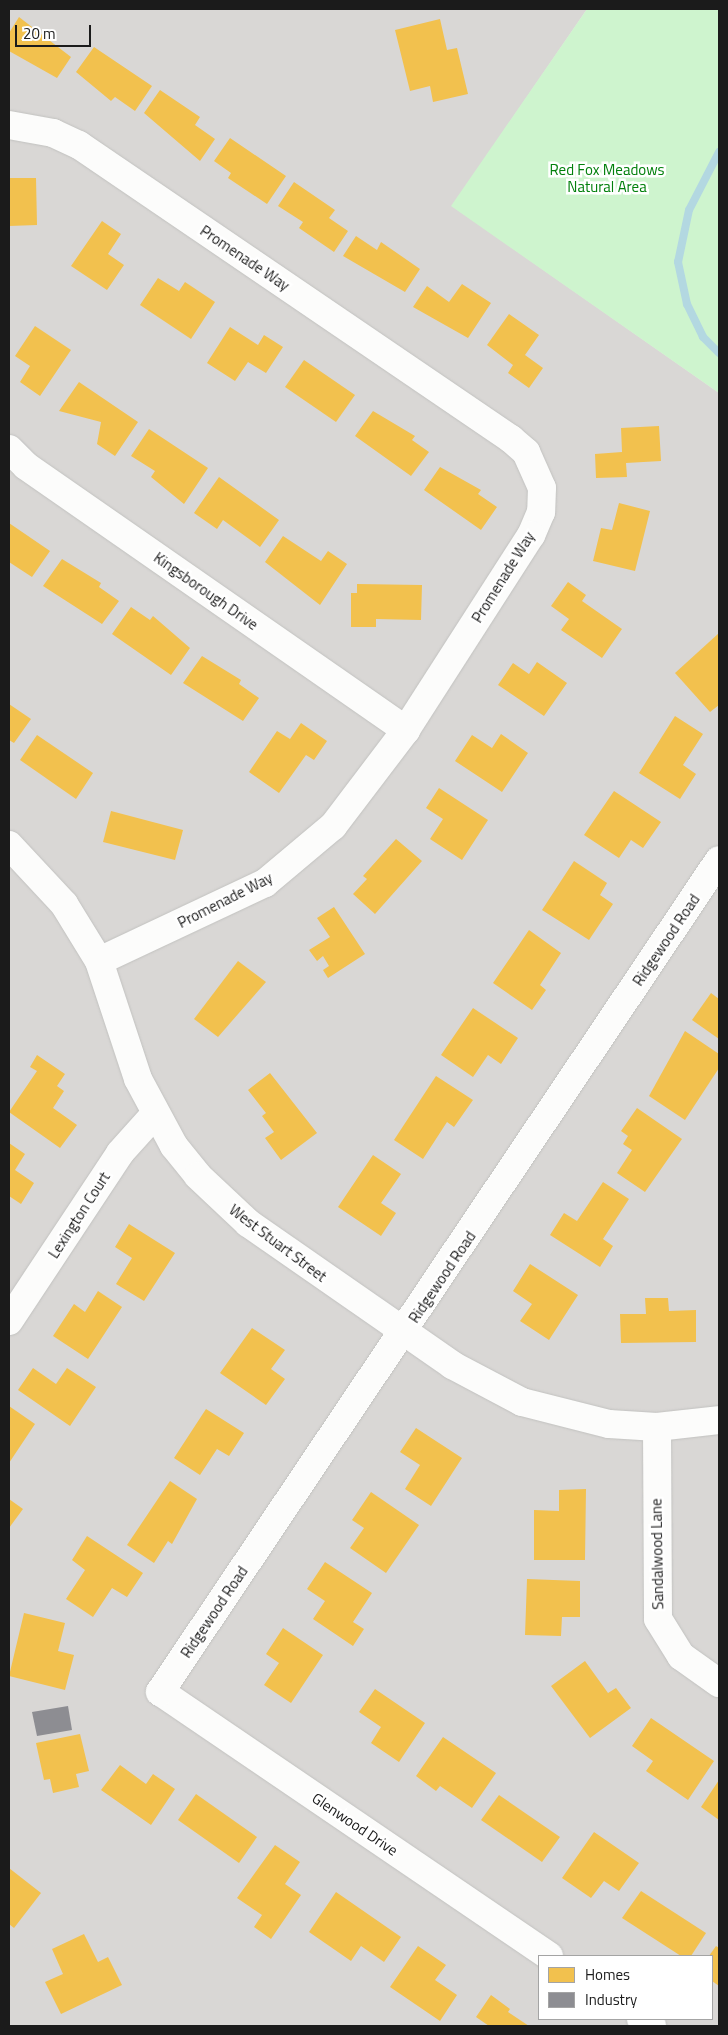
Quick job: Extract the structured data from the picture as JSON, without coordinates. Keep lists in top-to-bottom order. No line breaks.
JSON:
{"streets":{"street":["Promenade Way","Kingsborough Drive","Ridgewood Road","Lexington Court","West Stuart Street","Sandalwood Lane","Glenwood Drive"]},"crossings":[["Promenade Way","Kingsborough Drive"],["Promenade Way","West Stuart Street"],["Ridgewood Road","West Stuart Street"],["Ridgewood Road","Glenwood Drive"],["Lexington Court","West Stuart Street"],["West Stuart Street","Sandalwood Lane"]],"parks":["Red Fox Meadows Natural Area"],"legend":["Homes","Industry"],"scale_bar":"20 m"}
